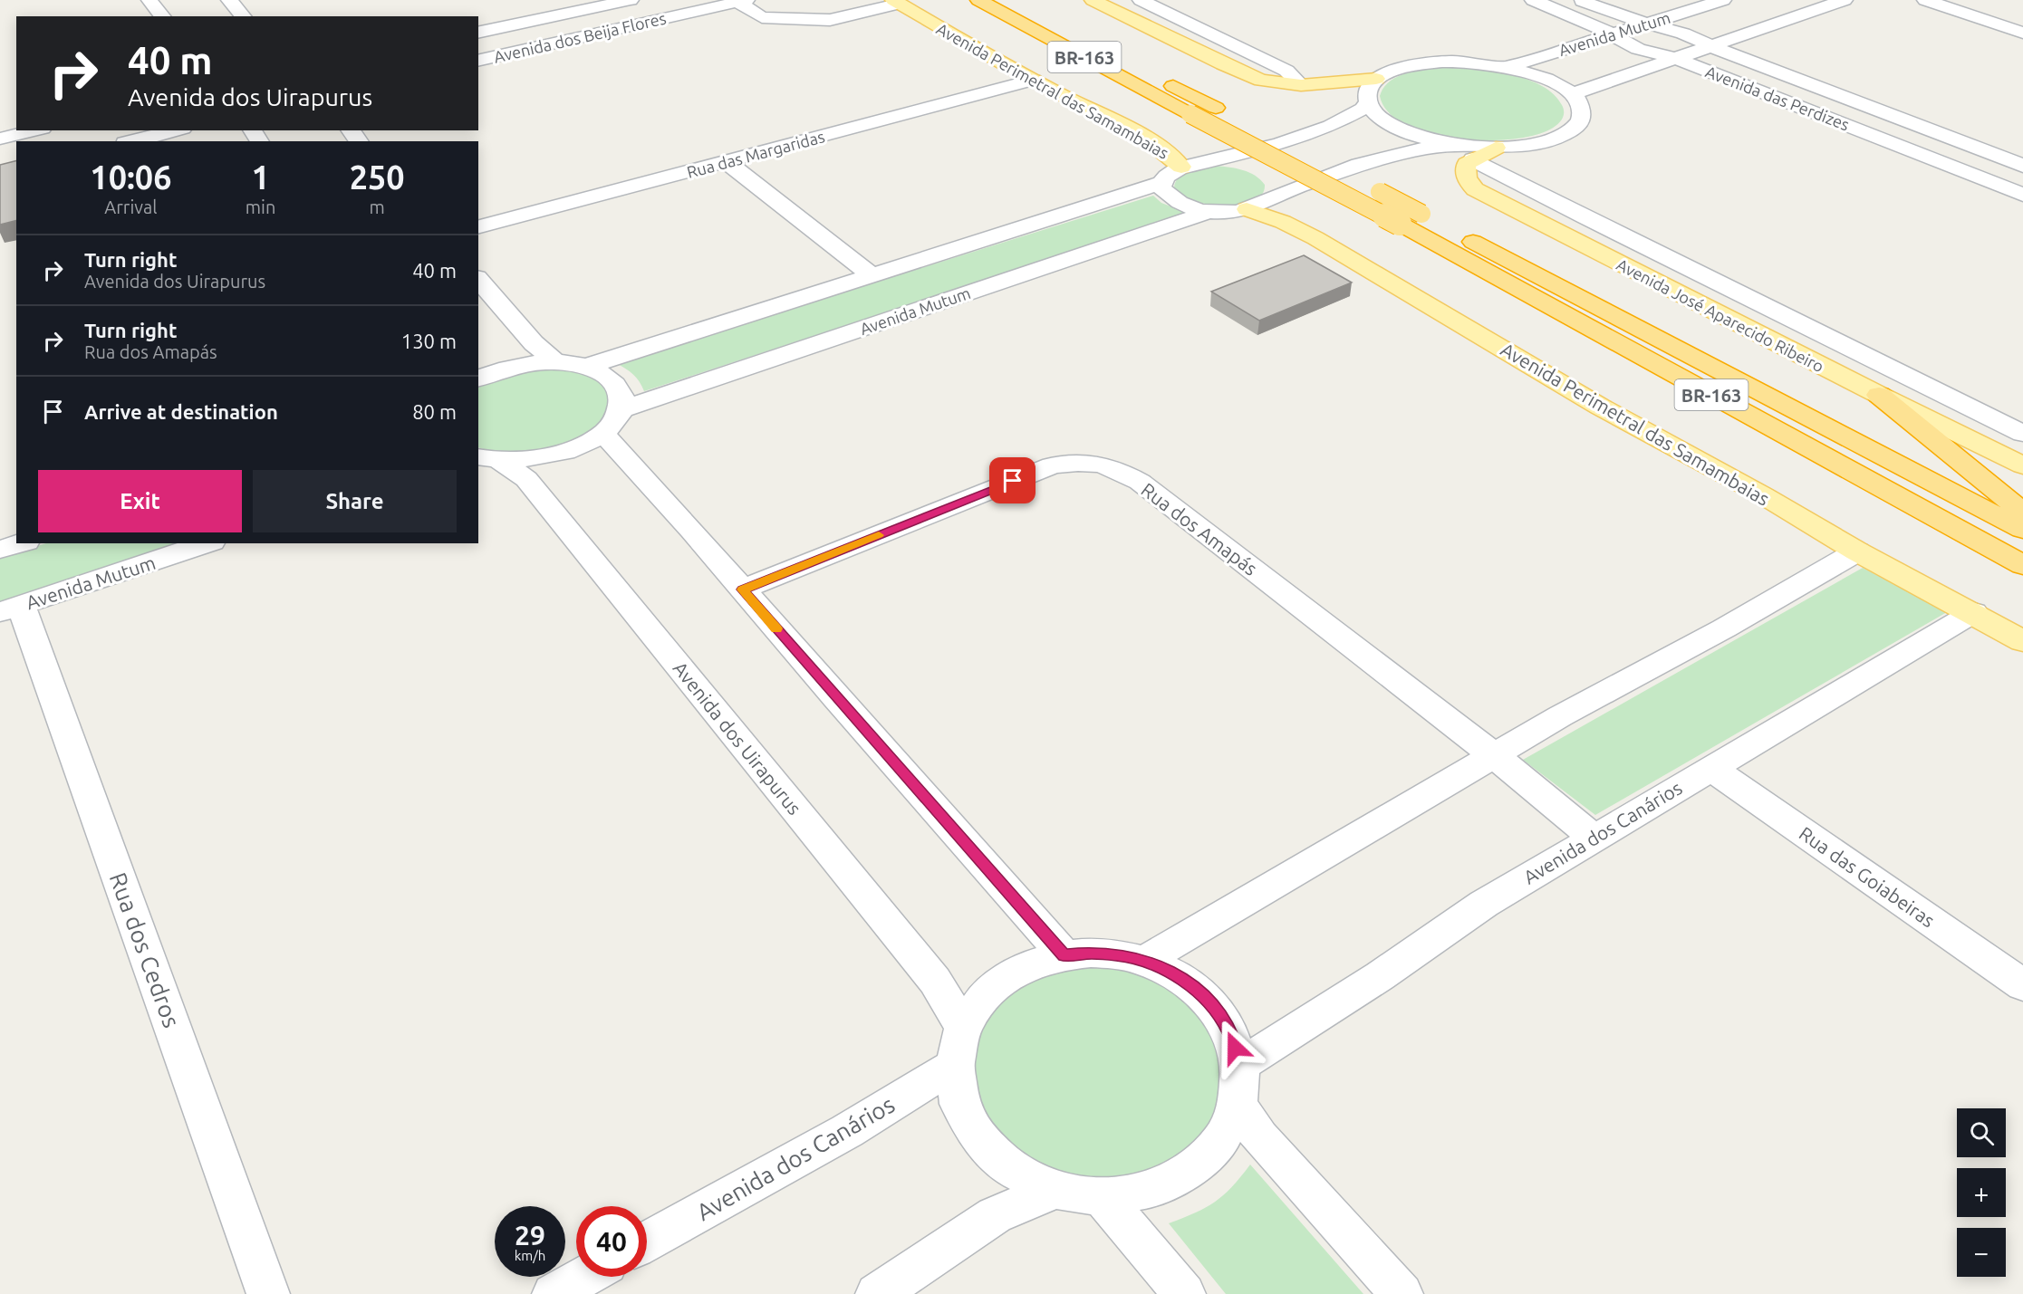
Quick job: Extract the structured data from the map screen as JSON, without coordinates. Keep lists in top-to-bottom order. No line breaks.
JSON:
{"streets":{"highway":["BR-163"],"main road":["Avenida Perimetral das Samambaias","Avenida José Aparecido Ribeiro"],"street":["Avenida Mutum","Avenida dos Beija Flores","Avenida das Perdizes","Rua das Margaridas","Rua dos Amapás","Avenida dos Uirapurus","Avenida dos Canários","Rua das Goiabeiras","Rua dos Cedros"]},"crossings":[["Avenida Mutum","Avenida das Perdizes"],["Avenida Mutum","Rua dos Cedros"],["Avenida Perimetral das Samambaias","Rua das Margaridas"],["Avenida Perimetral das Samambaias","Avenida dos Canários"],["Rua dos Amapás","Avenida dos Canários"],["Avenida dos Uirapurus","Avenida dos Canários"],["Avenida dos Canários","Rua das Goiabeiras"]],"page":{"turn":["40 m","Avenida dos Uirapurus"],"eta":["10:06","Arrival","1","min","250","m"],"list":[{"name":"Turn right","note":"Avenida dos Uirapurus","value":"40 m"},{"name":"Turn right","note":"Rua dos Amapás","value":"130 m"},{"name":"Arrive at destination","value":"80 m"}],"buttons":["Exit","Share"],"map_buttons":["+","−"],"speed":"29 km/h","limit":"40"}}
